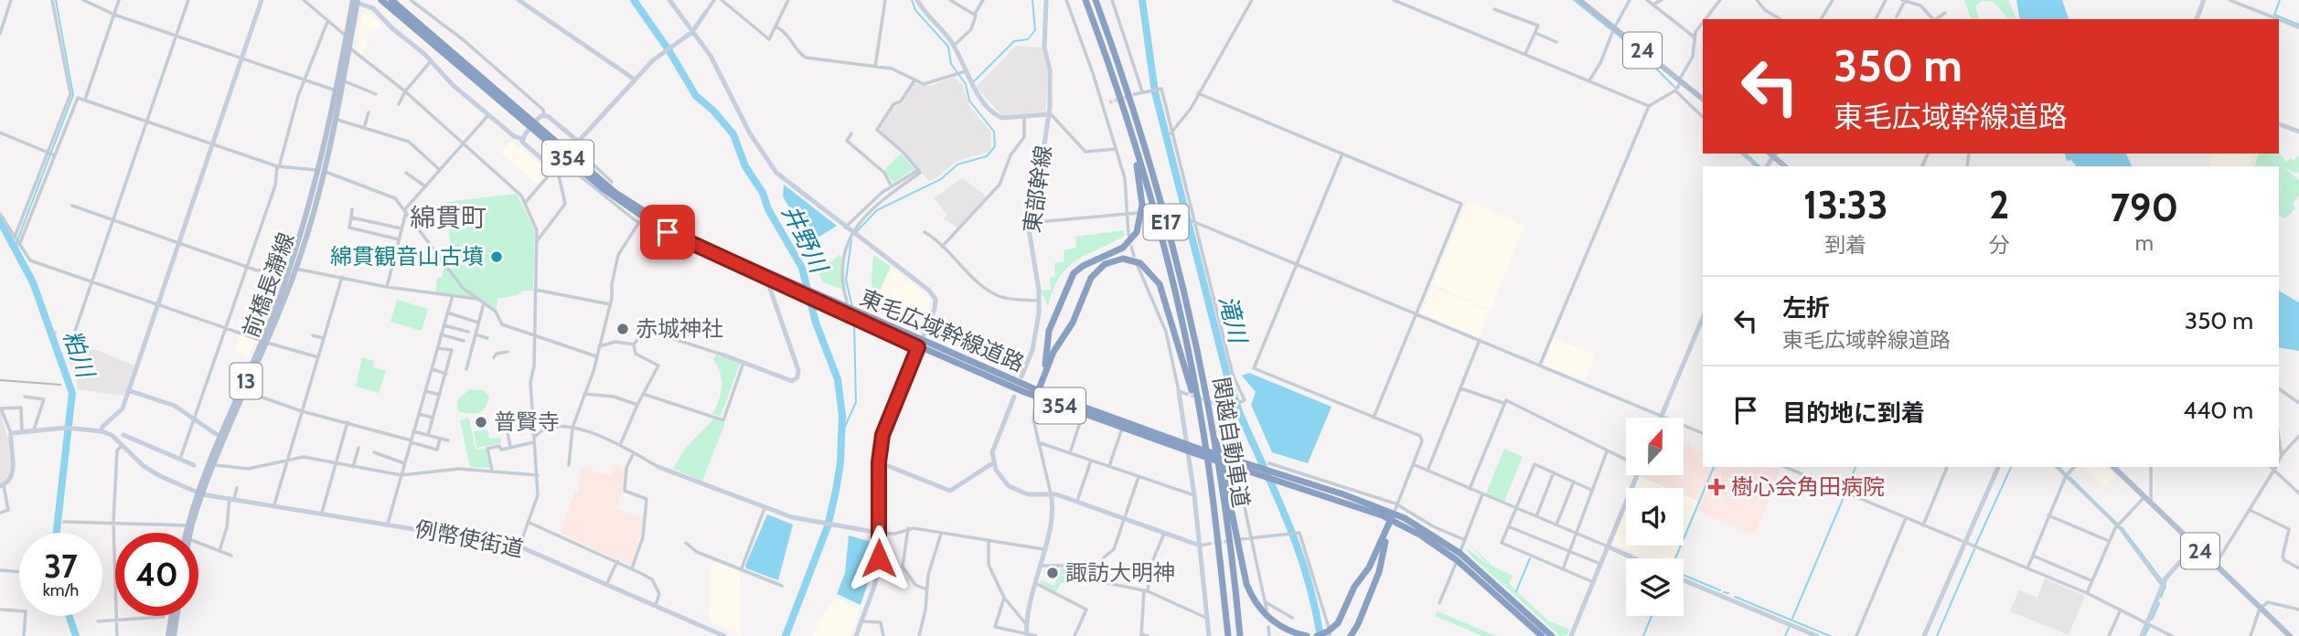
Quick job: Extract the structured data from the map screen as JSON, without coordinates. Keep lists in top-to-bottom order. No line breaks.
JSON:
{"streets":{"highway":["354","E17","東毛広域幹線道路","関越自動車道"],"main road":["24","前橋長瀞線","13"],"street":["東部幹線","例幣使街道"]},"crossings":[["前橋長瀞線","例幣使街道"]],"districts":["綿貫町"],"water":["井野川","滝川","粕川"],"places":{"other":["綿貫観音山古墳","赤城神社","普賢寺","諏訪大明神"],"health":["樹心会角田病院"]},"north":"top","page":{"turn":["350 m","東毛広域幹線道路"],"eta":["13:33","到着","2","分","790","m"],"list":[{"name":"左折","note":"東毛広域幹線道路","value":"350 m"},{"name":"目的地に到着","value":"440 m"}],"speed":"37 km/h","limit":"40"}}
